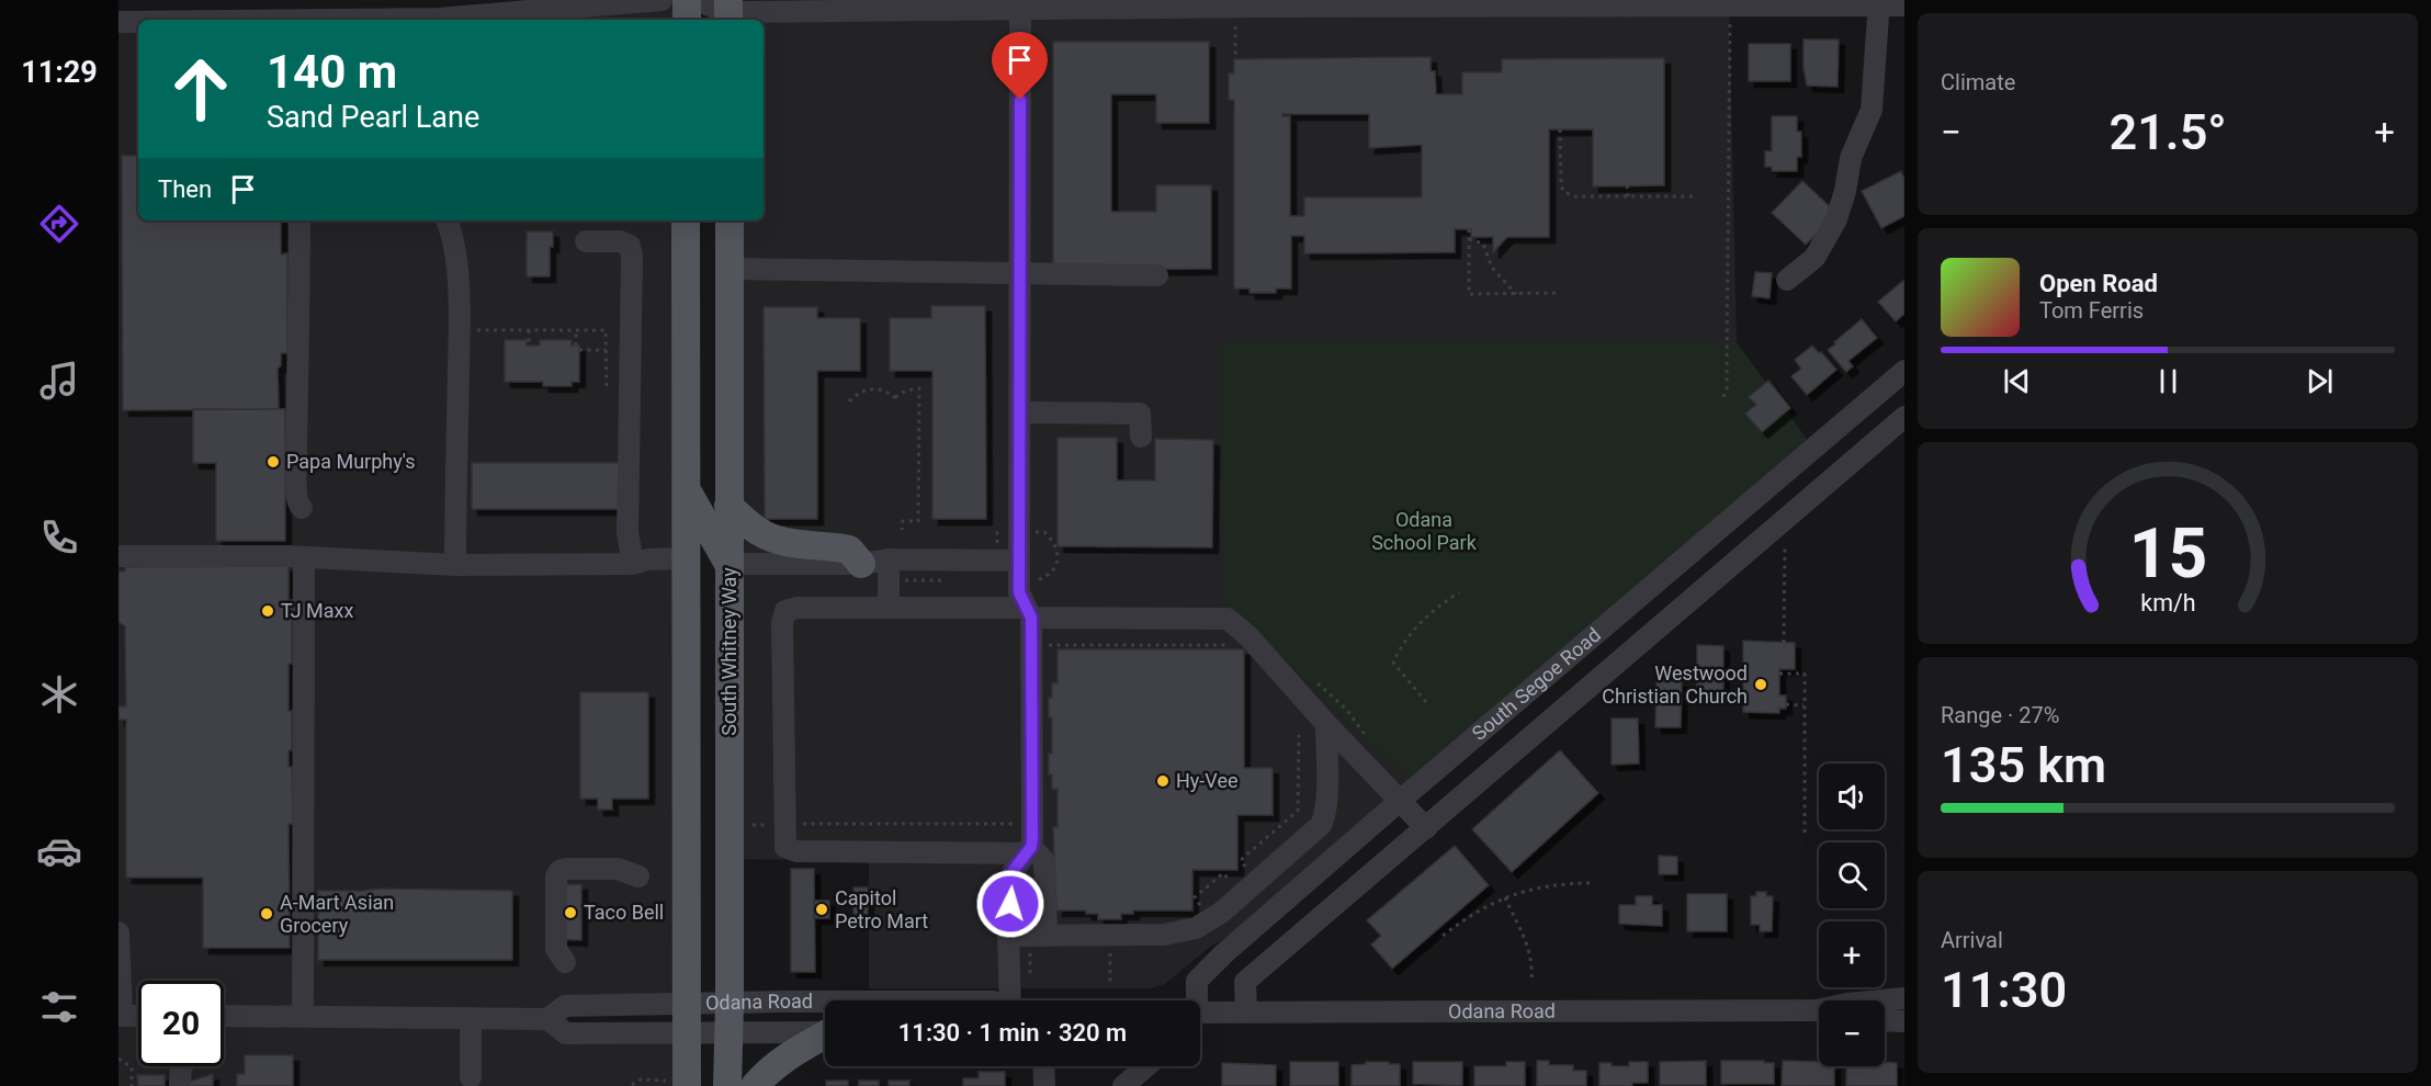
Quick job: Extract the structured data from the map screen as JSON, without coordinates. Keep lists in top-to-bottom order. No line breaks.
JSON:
{"streets":{"main road":["South Whitney Way"],"street":["South Segoe Road","Odana Road"]},"crossings":[["South Whitney Way","Odana Road"],["South Segoe Road","Odana Road"]],"parks":["Odana School Park"],"places":["Papa Murphy's","TJ Maxx","Westwood Christian Church","Hy-Vee","Capitol Petro Mart","Taco Bell","A-Mart Asian Grocery"],"page":{"tabs":"11:29","tile":["Climate",["Range · 27%","135 km"],["Arrival","11:30"]],"turn":["140 m","Sand Pearl Lane"],"heat":["−","21.5°","+"],"then":"Then","song":["Open Road","Tom Ferris"],"map_buttons":["+","−"],"limit":"20","trip":"11:30 · 1 min · 320 m","gauge":["15","km/h"]}}
